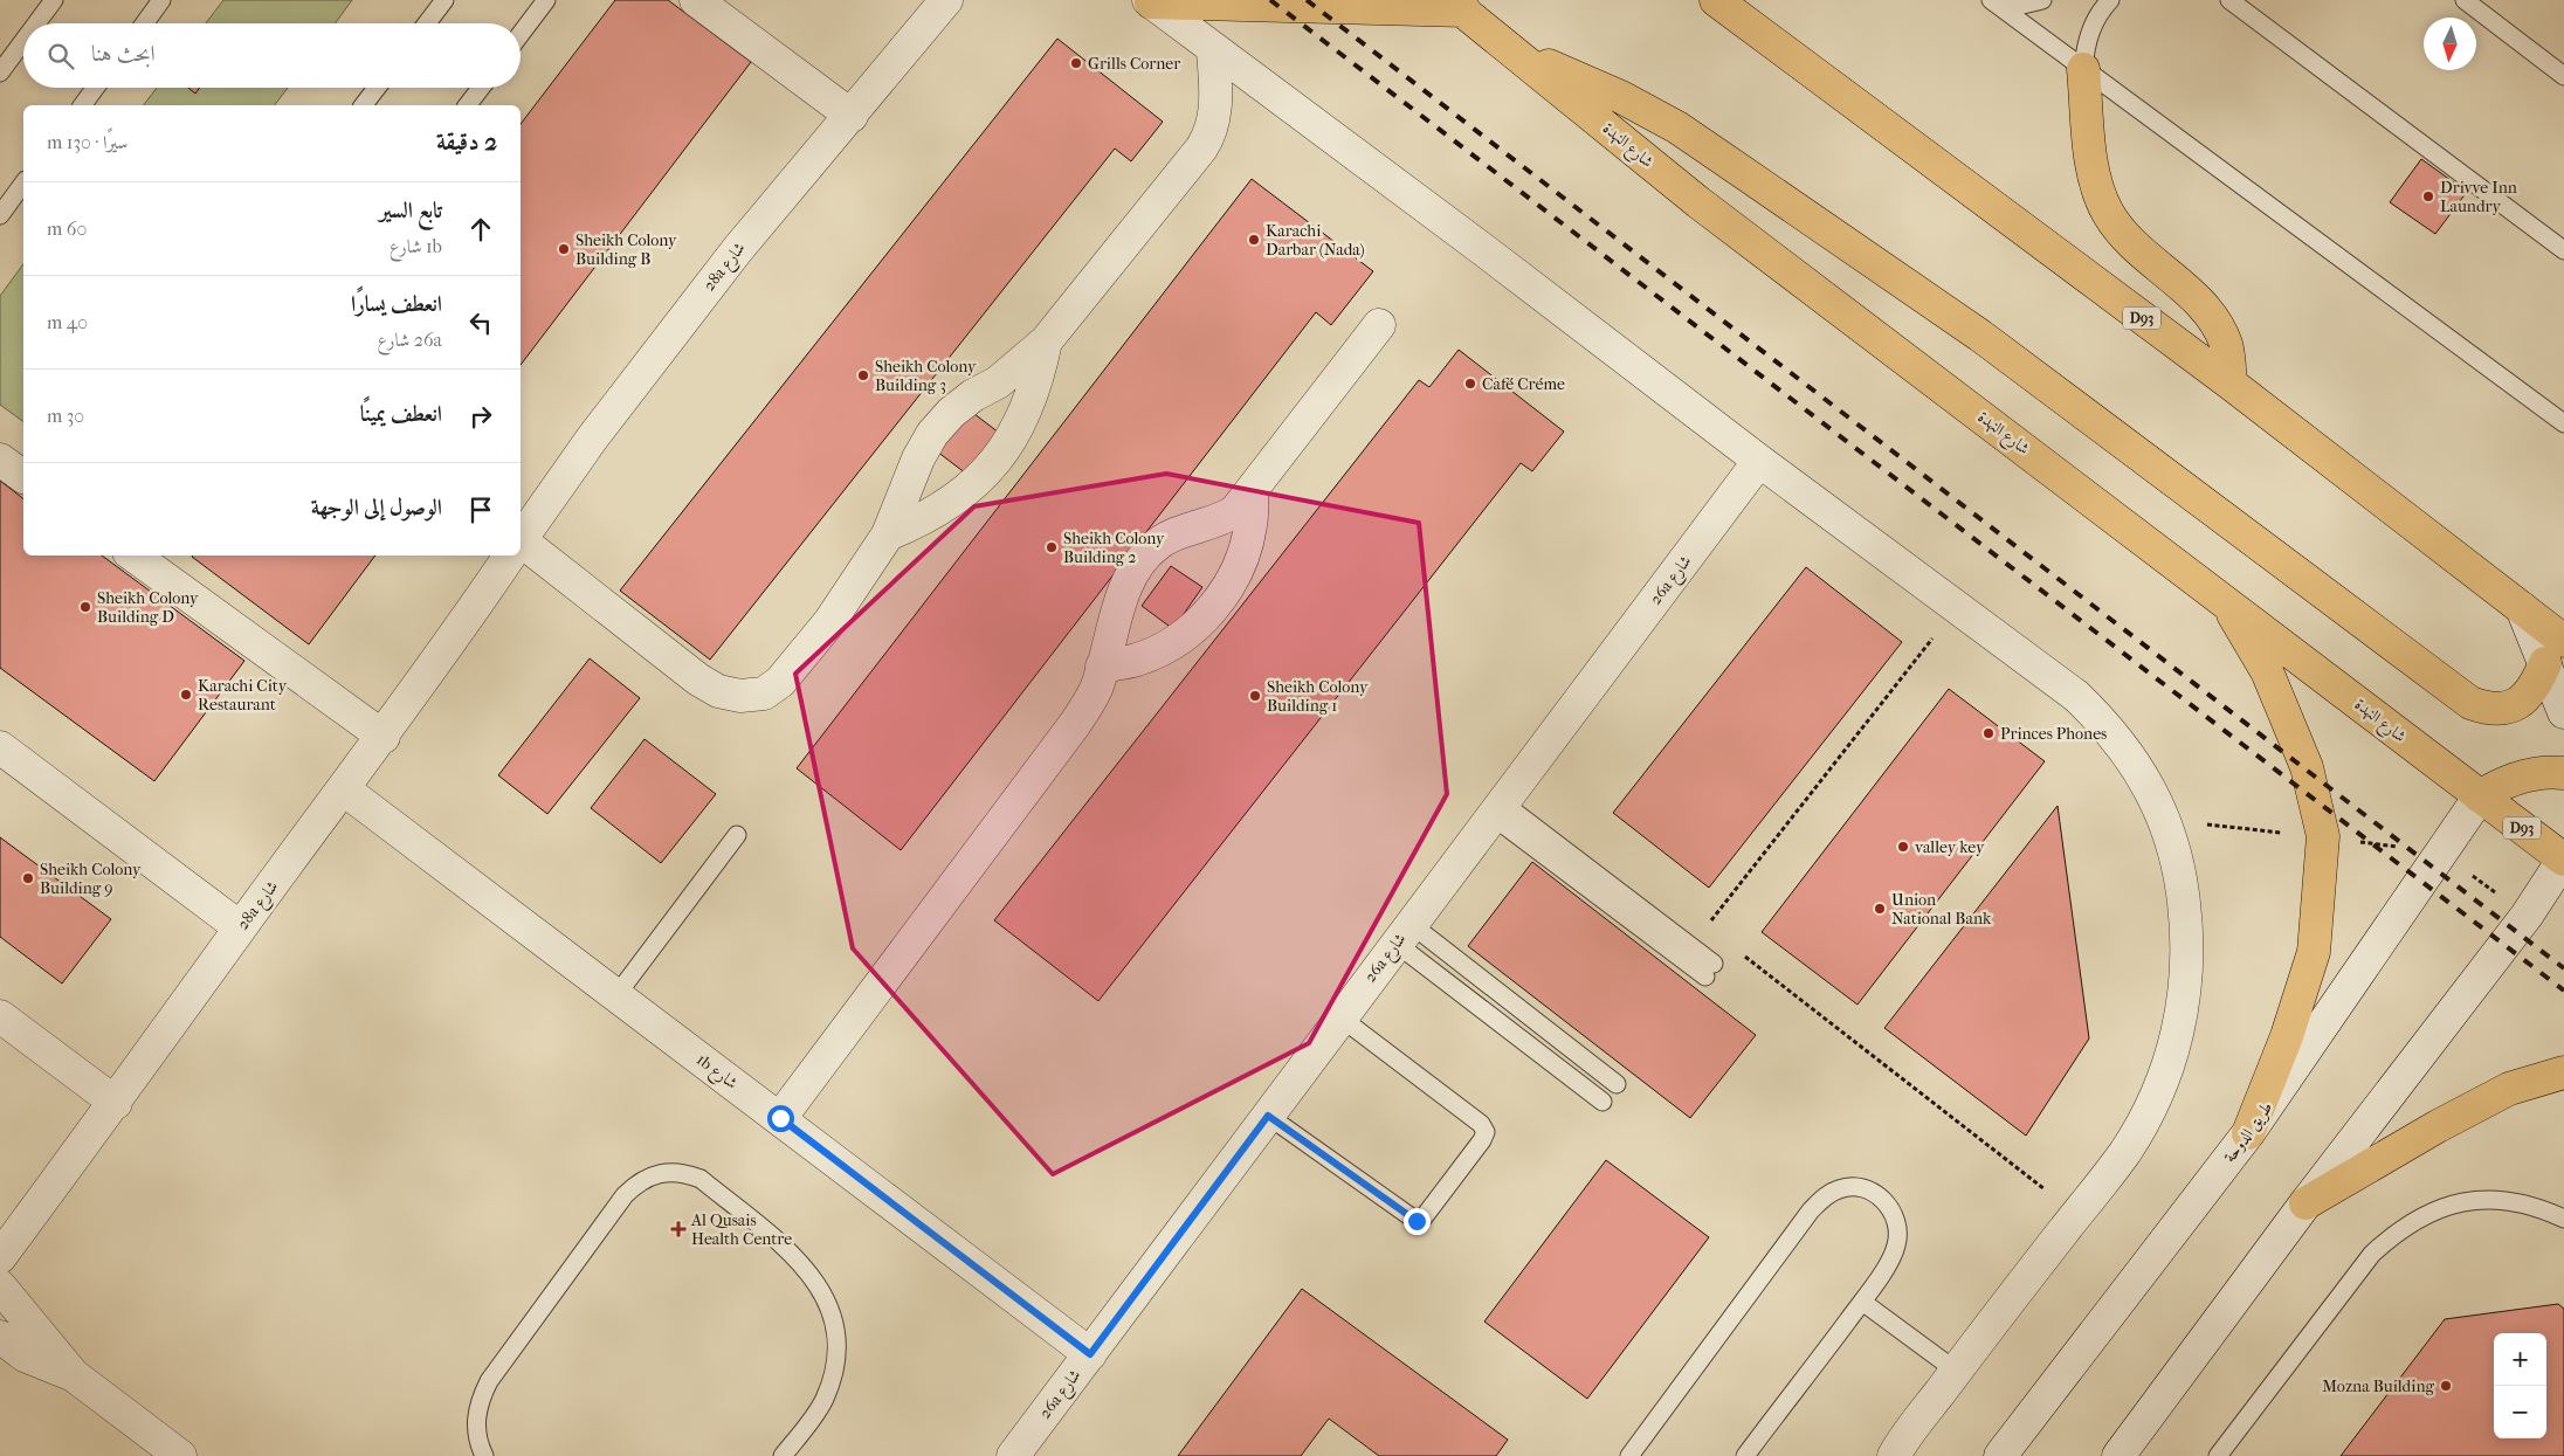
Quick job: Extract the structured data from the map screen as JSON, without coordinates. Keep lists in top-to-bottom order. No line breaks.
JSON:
{"streets":{"main road":["شارع النهدة","D93"],"street":["28a شارع","26a شارع","1b شارع","طريق الدوحة"]},"crossings":[["شارع النهدة","طريق الدوحة"],["28a شارع","1b شارع"],["26a شارع","1b شارع"]],"places":{"other":["Grills Corner","Drivve Inn Laundry","Karachi Darbar (Nada)","Sheikh Colony Building B","Sheikh Colony Building 3","Café Créme","Sheikh Colony Building 2","Sheikh Colony Building D","Karachi City Restaurant","Sheikh Colony Building 1","Princes Phones","valley key","Sheikh Colony Building 9","Union National Bank","Mozna Building"],"health":["Al Qusais Health Centre"]},"north":"bottom","page":{"search":"ابحث هنا","heading":["2 دقيقة","سيرًا · 130 m"],"list":[["تابع السير","1b شارع","60 m"],["انعطف يسارًا","26a شارع","40 m"],["انعطف يمينًا","30 m"],"الوصول إلى الوجهة"],"map_buttons":["+","−"]}}
